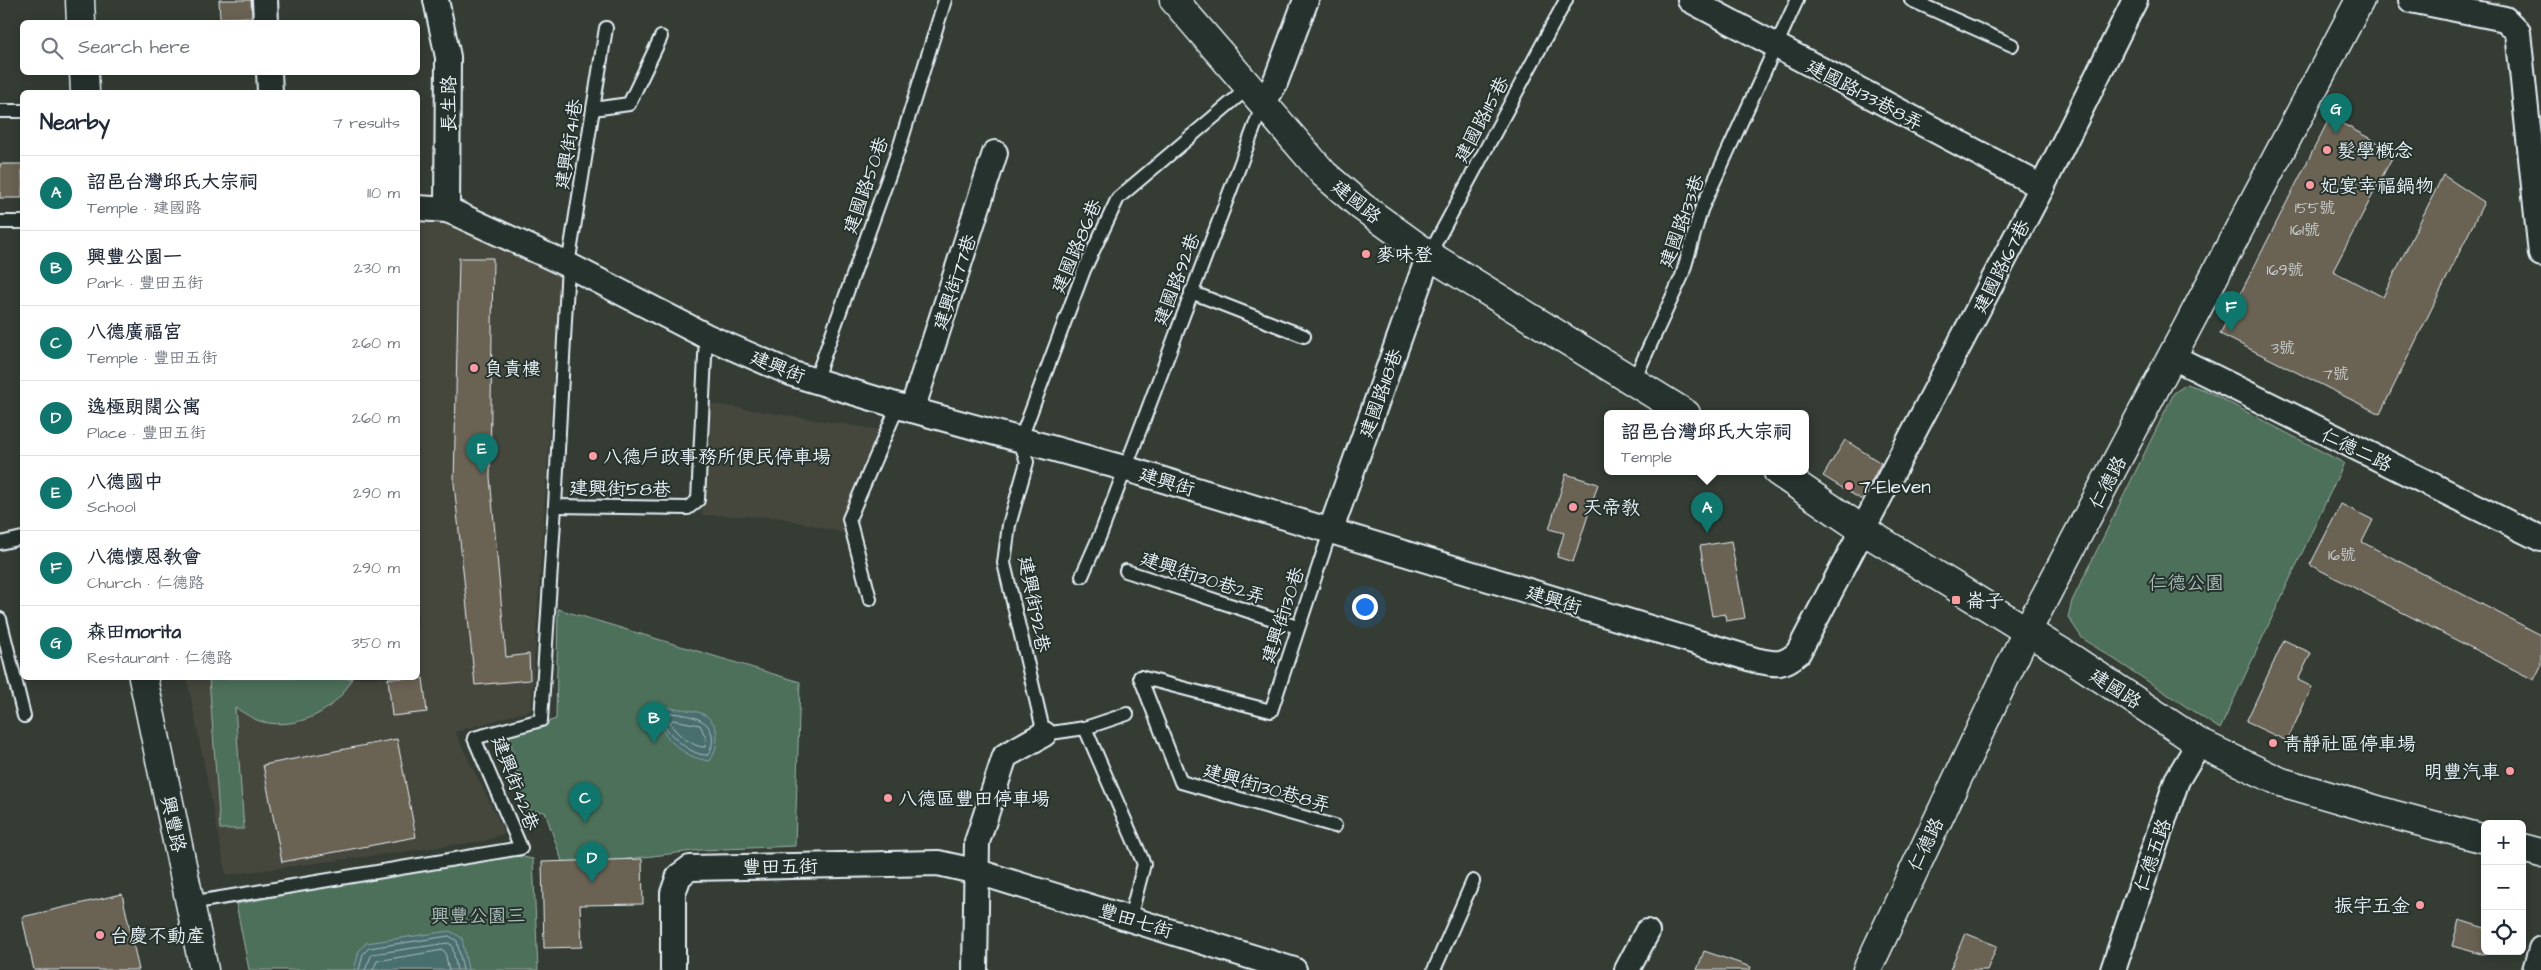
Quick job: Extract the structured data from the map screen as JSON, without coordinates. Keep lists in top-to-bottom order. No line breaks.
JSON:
{"streets":{"street":["建國路133巷8弄","長生路","建國路","建國路167巷","建興街77巷","建興街","建國路118巷","仁德二路","仁德路","興豐路","仁德五路","豐田五街","豐田七街"],"lane":["建國路115巷","建興街41巷","建國路50巷","建國路133巷","建國路86巷","建國路92巷","建興街58巷","建興街130巷2弄","建興街92巷","建興街130巷","建興街42巷","建興街130巷8弄"]},"crossings":[["建國路133巷8弄","建國路133巷"],["建國路133巷8弄","建國路167巷"],["長生路","建興街"],["建國路115巷","建國路"],["建國路115巷","建國路118巷"],["建興街41巷","建興街"],["建興街41巷","建興街42巷"],["建國路50巷","建興街"],["建國路","建國路133巷"],["建國路","建國路86巷"],["建國路","建國路167巷"],["建國路","建國路92巷"],["建國路","建興街"],["建國路","建國路118巷"],["建國路","仁德路"],["建國路","仁德五路"],["建國路86巷","建國路92巷"],["建國路86巷","建興街"],["建國路86巷","建興街92巷"],["建國路167巷","建興街"],["建國路92巷","建興街"],["建興街77巷","建興街"],["建興街","建國路118巷"],["建興街","建興街58巷"],["建興街","建興街92巷"],["建興街","建興街130巷"],["建興街","建興街42巷"],["建國路118巷","建興街130巷"],["仁德二路","仁德路"],["建興街58巷","建興街42巷"],["建興街130巷2弄","建興街130巷"],["建興街130巷","建興街130巷8弄"],["建興街42巷","興豐路"],["豐田五街","豐田七街"]],"parks":["仁德公園","興豐公園三"],"places":{"other":["髮學概念","妃宴幸福鍋物","麥味登","負責樓","八德戶政事務所便民停車場","7-Eleven","天帝教","青靜社區停車場","明豐汽車","八德區豐田停車場","振宇五金","台慶不動產"],"transit":["崙子"]},"house_numbers":["155號","161號","169號","3號","7號","16號"],"page":{"search":"Search here","heading":["Nearby","7 results"],"pins":["G","F","E","A","B","C","D"],"list":[{"mark":"A","name":"詔邑台灣邱氏大宗祠","note":"Temple · 建國路","value":"110 m"},{"mark":"B","name":"興豐公園一","note":"Park · 豐田五街","value":"230 m"},{"mark":"C","name":"八德廣福宮","note":"Temple · 豐田五街","value":"260 m"},{"mark":"D","name":"逸極朗闊公寓","note":"Place · 豐田五街","value":"260 m"},{"mark":"E","name":"八德國中","note":"School","value":"290 m"},{"mark":"F","name":"八德懷恩教會","note":"Church · 仁德路","value":"290 m"},{"mark":"G","name":"森田morita","note":"Restaurant · 仁德路","value":"350 m"}],"popup":["詔邑台灣邱氏大宗祠","Temple"],"map_buttons":["+","−"]}}
